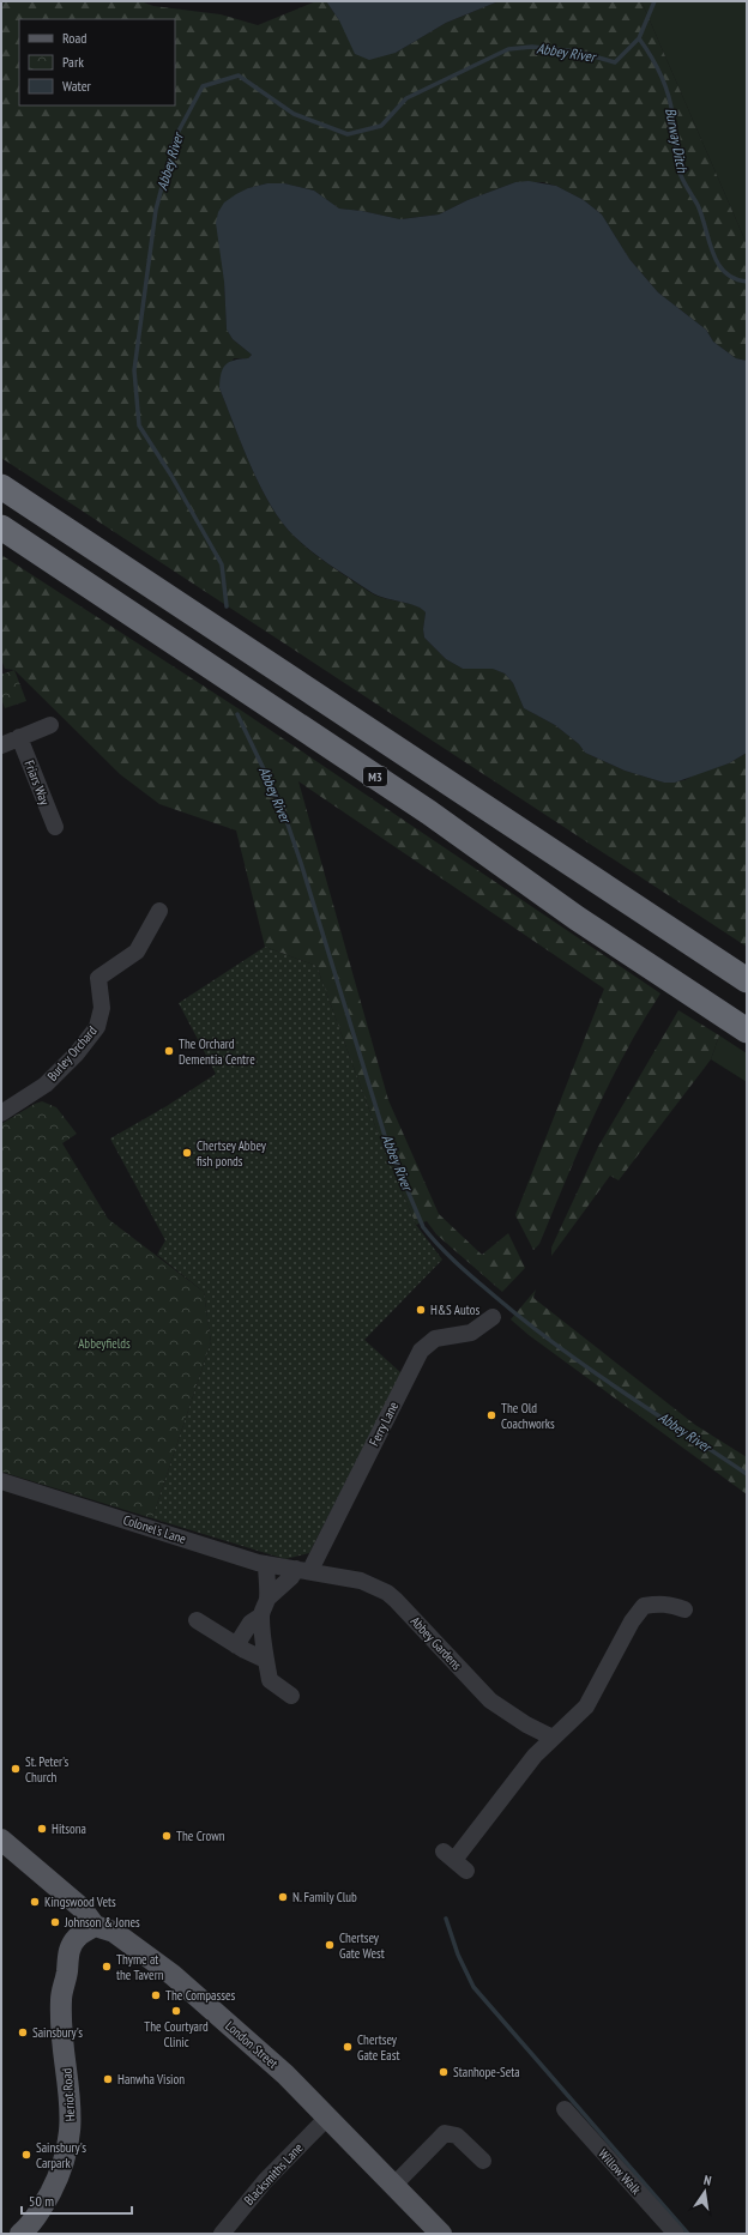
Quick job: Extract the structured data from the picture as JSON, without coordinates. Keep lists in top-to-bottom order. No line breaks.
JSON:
{"streets":{"highway":["M3"],"main road":["London Street","Heriot Road"],"street":["Friars Way","Burley Orchard","Ferry Lane","Colonel's Lane","Abbey Gardens","Willow Walk","Blacksmiths Lane"]},"crossings":[["Ferry Lane","Colonel's Lane"],["Ferry Lane","Abbey Gardens"],["Colonel's Lane","Abbey Gardens"],["London Street","Heriot Road"],["London Street","Blacksmiths Lane"]],"water":["Abbey River","Burway Ditch"],"parks":["Abbeyfields"],"places":["The Orchard Dementia Centre","Chertsey Abbey fish ponds","H&S Autos","The Old Coachworks","St. Peter's Church","Hitsona","The Crown","N. Family Club","Kingswood Vets","Johnson & Jones","Chertsey Gate West","Thyme at the Tavern","The Compasses","The Courtyard Clinic","Sainsbury's","Chertsey Gate East","Stanhope-Seta","Hanwha Vision","Sainsbury's Carpark"],"legend":["Road","Park","Water"],"scale_bar":"50 m","north":"top"}
